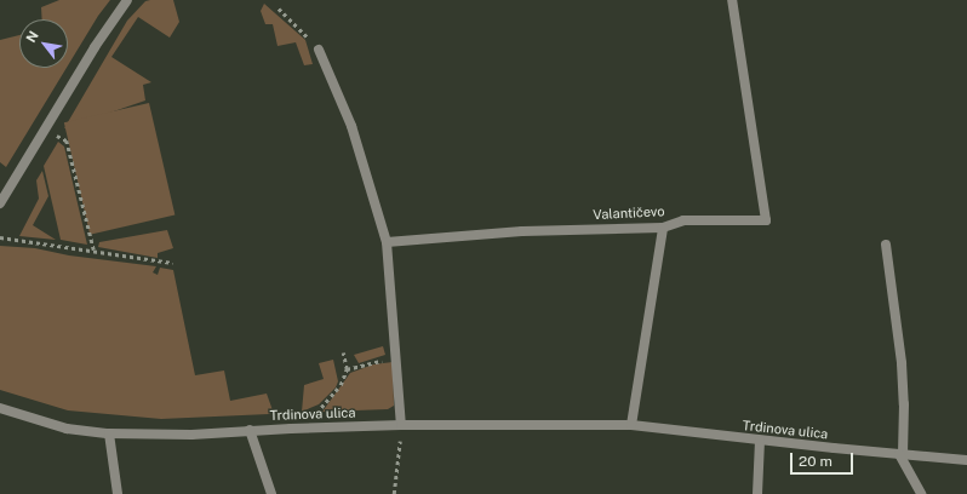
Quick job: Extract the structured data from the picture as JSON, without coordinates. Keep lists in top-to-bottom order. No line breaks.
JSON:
{"streets":{"street":["Valantičevo","Trdinova ulica"]},"scale_bar":"20 m","north":"top left"}
